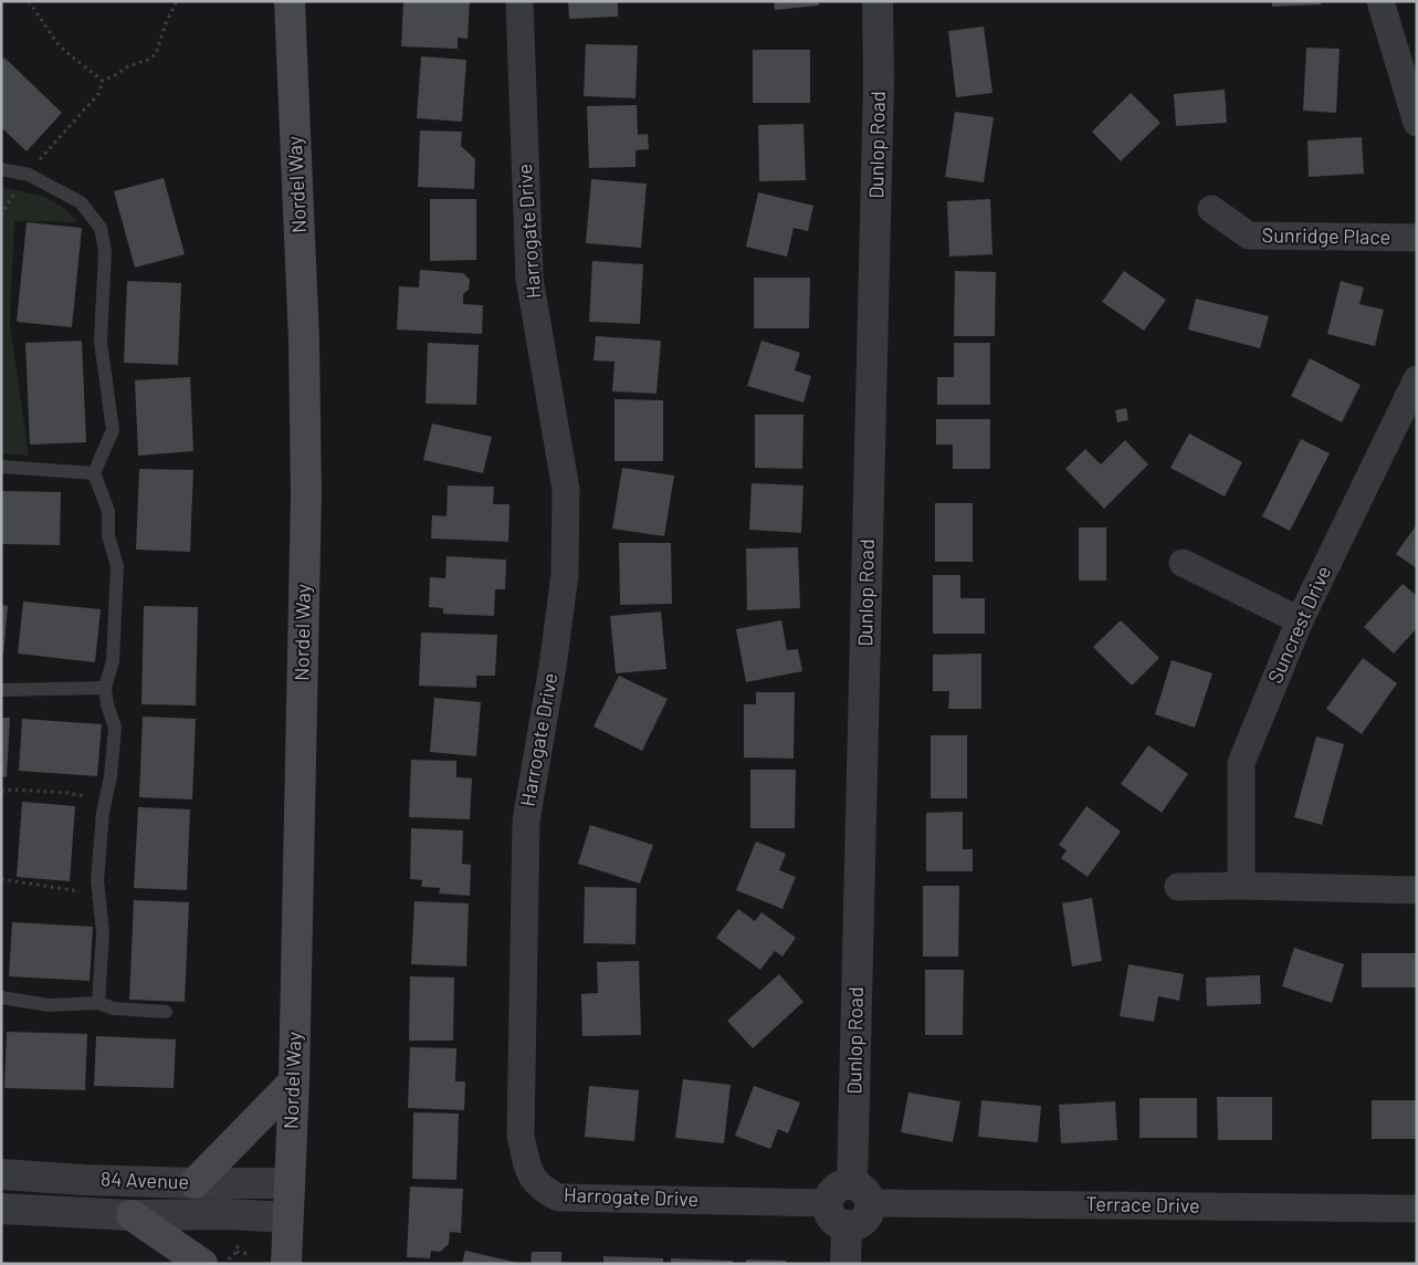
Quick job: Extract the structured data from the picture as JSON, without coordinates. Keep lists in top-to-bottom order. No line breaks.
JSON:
{"streets":{"main road":["Nordel Way"],"street":["Dunlop Road","Harrogate Drive","Sunridge Place","Suncrest Drive","84 Avenue","Terrace Drive"]},"crossings":[["Dunlop Road","Harrogate Drive"],["Dunlop Road","Terrace Drive"],["Nordel Way","84 Avenue"],["Harrogate Drive","Terrace Drive"]]}
